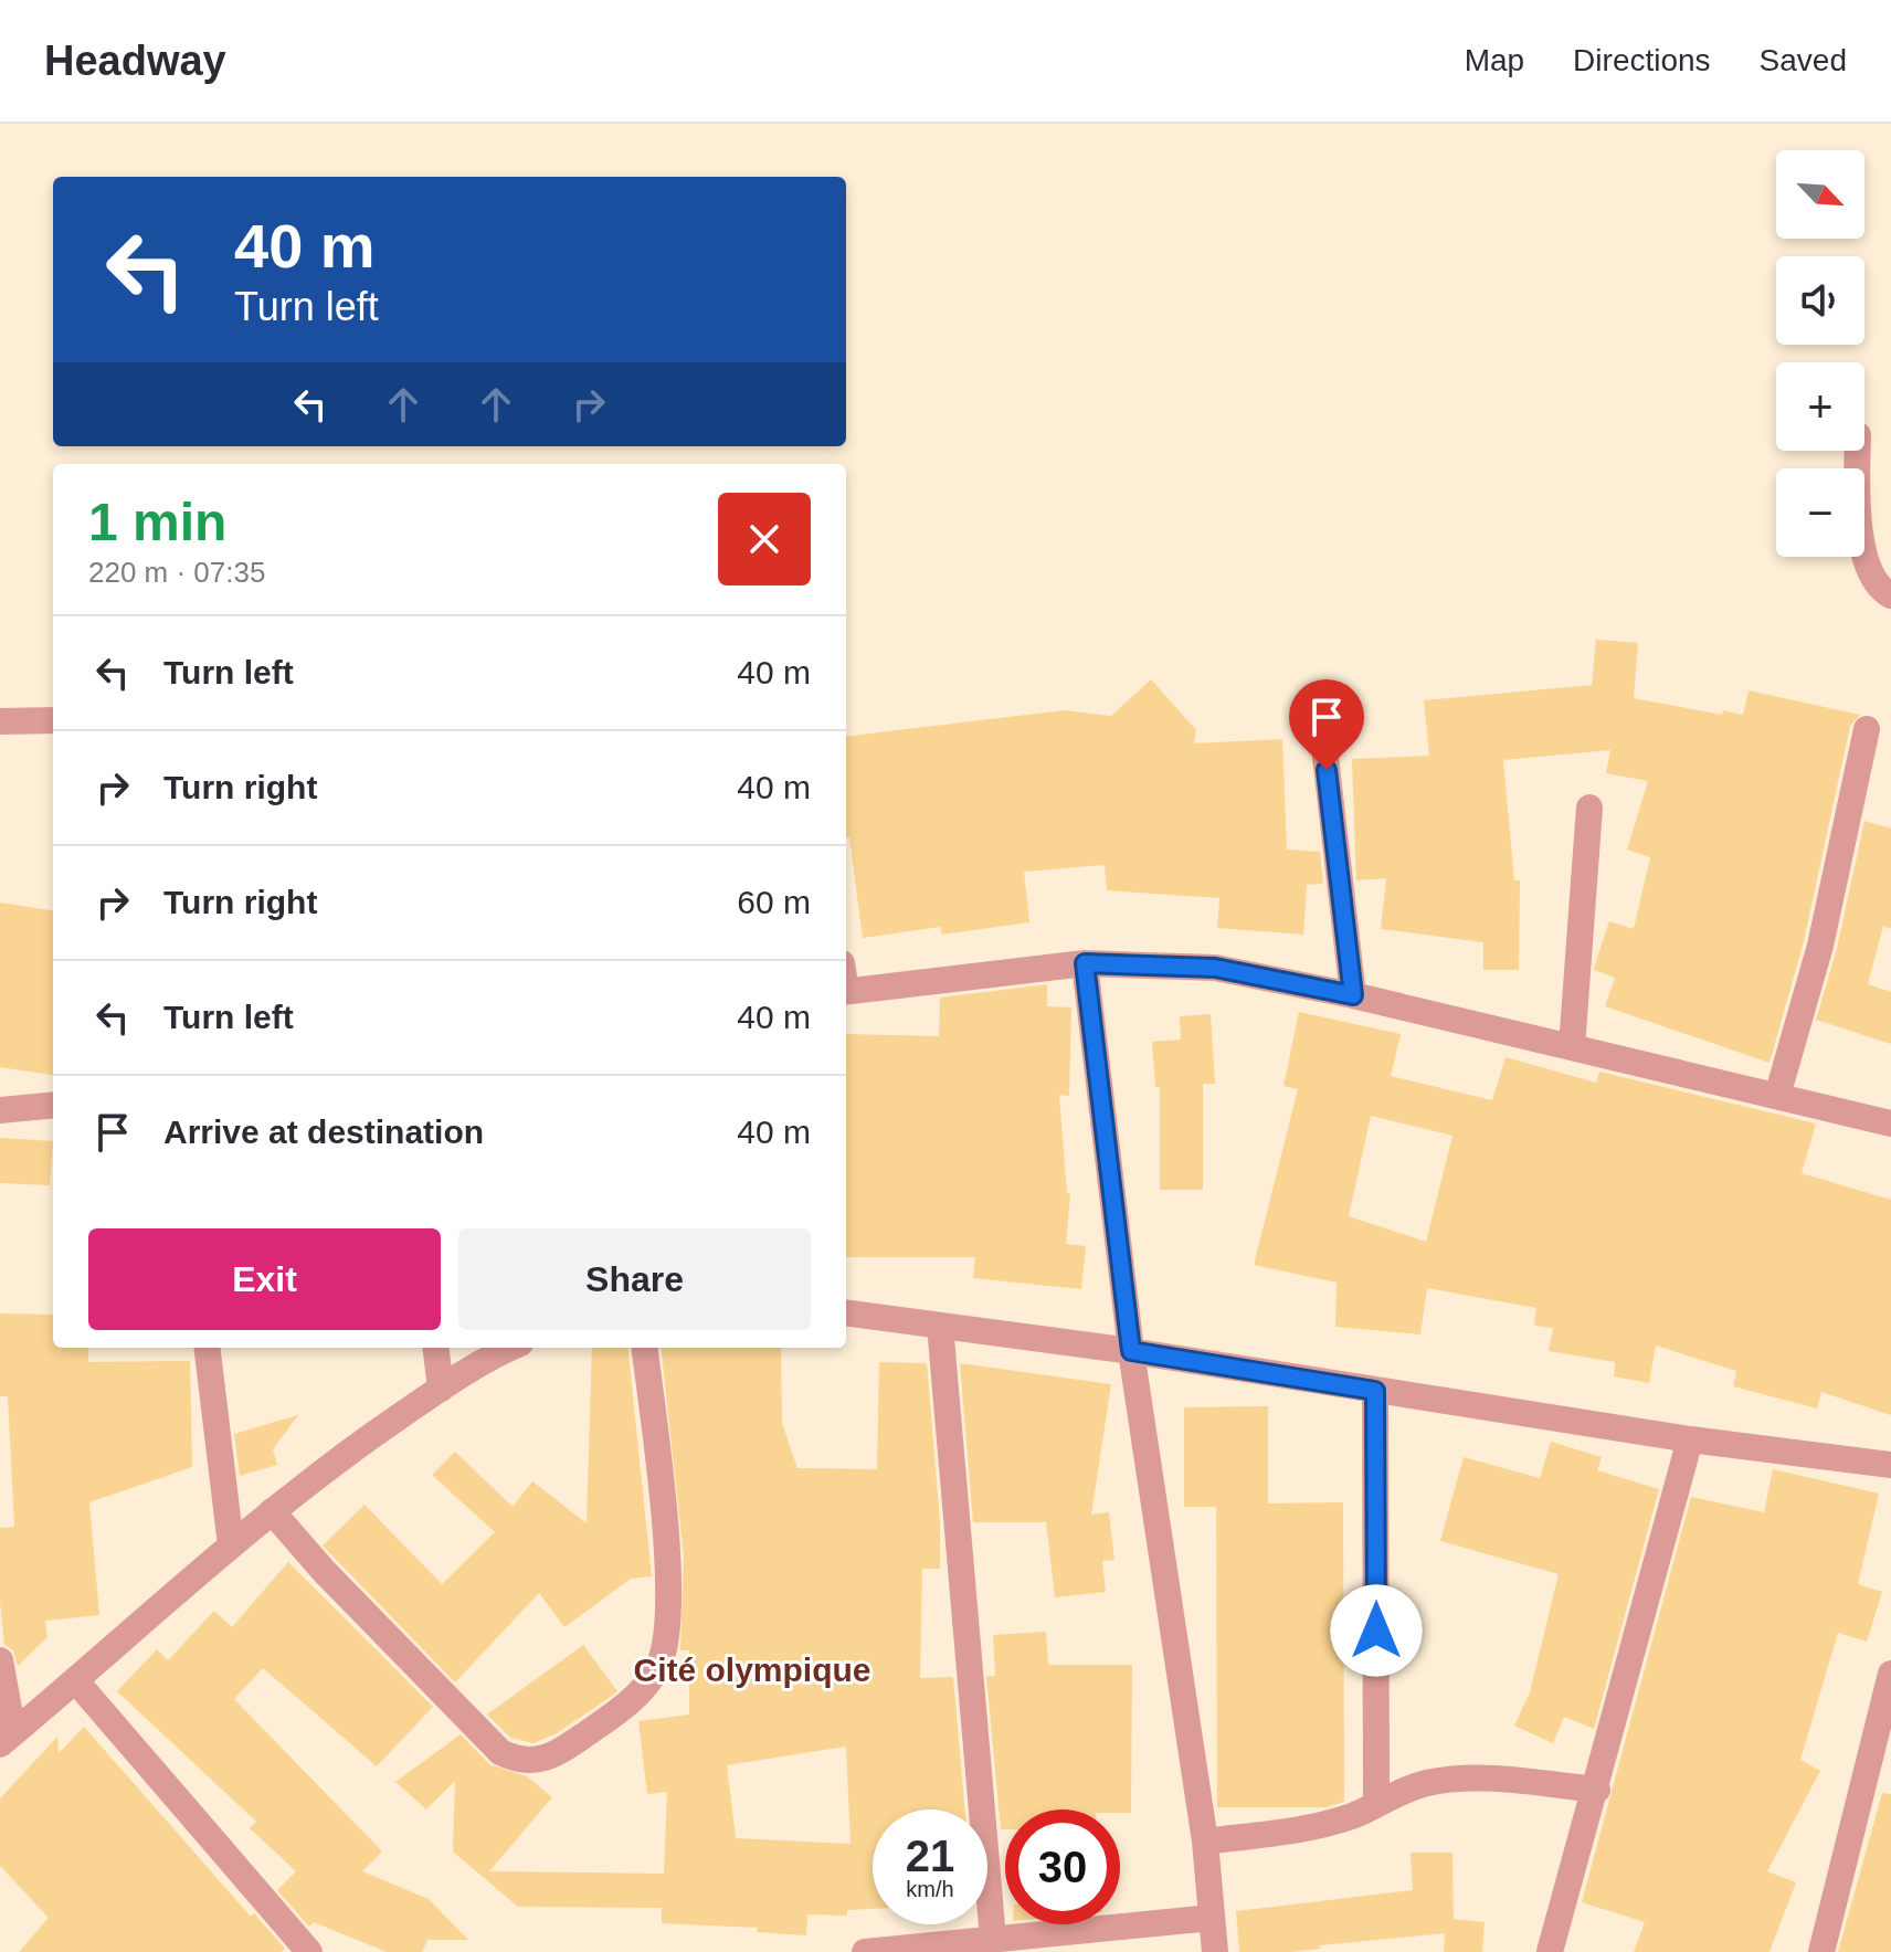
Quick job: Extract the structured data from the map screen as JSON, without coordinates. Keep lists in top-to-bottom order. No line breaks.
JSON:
{"districts":["Cité olympique"],"north":"bottom right","page":{"header":"Headway","nav":["Map","Directions","Saved"],"map_buttons":["+","−"],"turn":["40 m","Turn left"],"heading":["1 min","220 m · 07:35"],"list":[{"name":"Turn left","value":"40 m"},{"name":"Turn right","value":"40 m"},{"name":"Turn right","value":"60 m"},{"name":"Turn left","value":"40 m"},{"name":"Arrive at destination","value":"40 m"}],"buttons":["Exit","Share"],"speed":"21 km/h","limit":"30"}}
